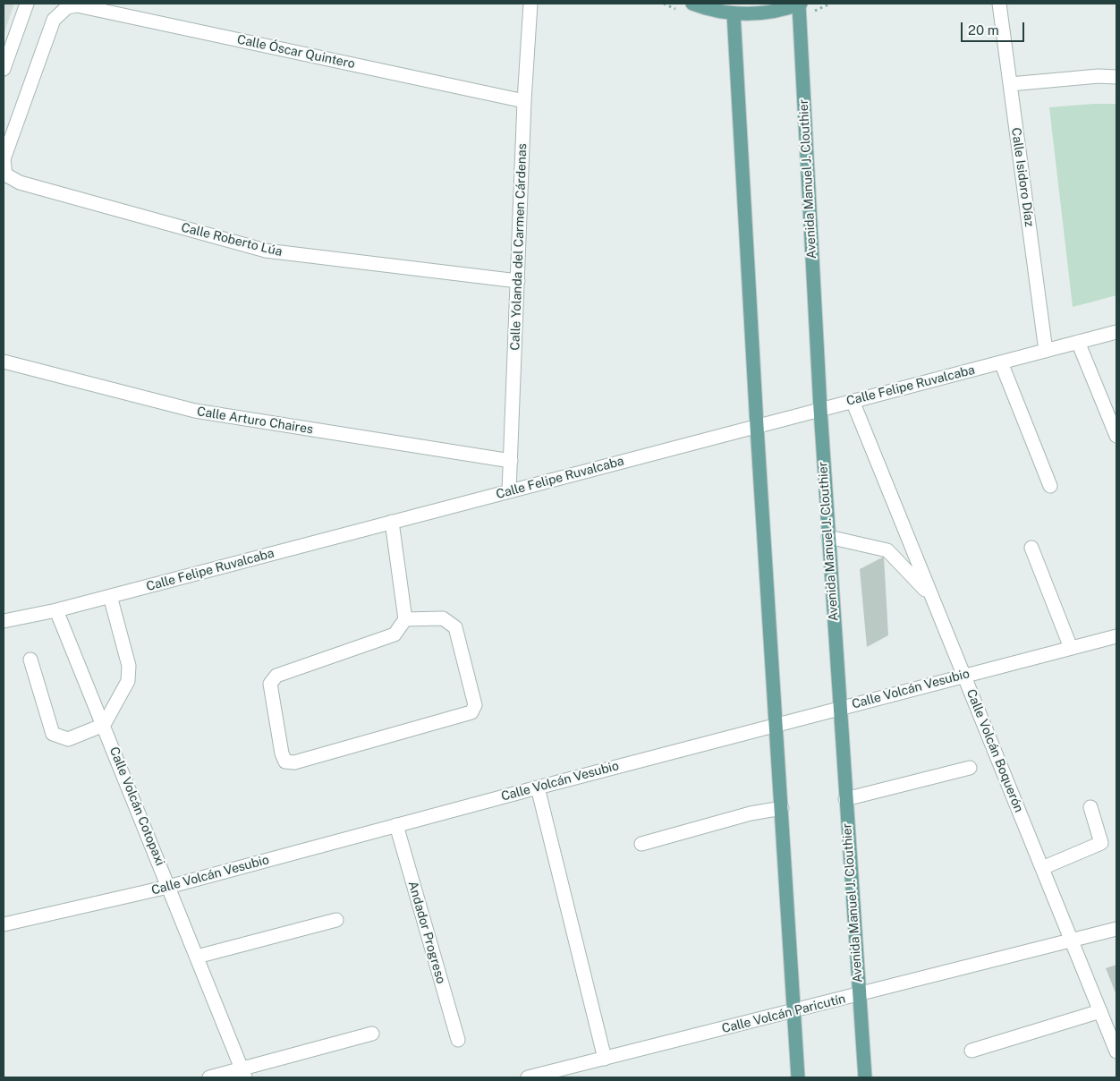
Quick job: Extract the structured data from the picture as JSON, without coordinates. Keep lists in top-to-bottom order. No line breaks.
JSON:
{"streets":{"main road":["Avenida Manuel J. Clouthier"],"street":["Calle Óscar Quintero","Calle Isidoro Díaz","Calle Roberto Lúa","Calle Yolanda del Carmen Cárdenas","Calle Felipe Ruvalcaba","Calle Arturo Chaires","Calle Volcán Vesubio","Calle Volcán Boquerón","Calle Volcán Cotopaxi","Andador Progreso","Calle Volcán Paricutín"]},"crossings":[["Calle Óscar Quintero","Calle Yolanda del Carmen Cárdenas"],["Calle Isidoro Díaz","Calle Felipe Ruvalcaba"],["Avenida Manuel J. Clouthier","Calle Felipe Ruvalcaba"],["Avenida Manuel J. Clouthier","Calle Volcán Vesubio"],["Avenida Manuel J. Clouthier","Calle Volcán Paricutín"],["Calle Roberto Lúa","Calle Yolanda del Carmen Cárdenas"],["Calle Yolanda del Carmen Cárdenas","Calle Felipe Ruvalcaba"],["Calle Yolanda del Carmen Cárdenas","Calle Arturo Chaires"],["Calle Felipe Ruvalcaba","Calle Volcán Boquerón"],["Calle Felipe Ruvalcaba","Calle Volcán Cotopaxi"],["Calle Volcán Vesubio","Calle Volcán Boquerón"],["Calle Volcán Vesubio","Calle Volcán Cotopaxi"],["Calle Volcán Vesubio","Andador Progreso"],["Calle Volcán Boquerón","Calle Volcán Paricutín"]],"scale_bar":"20 m"}
